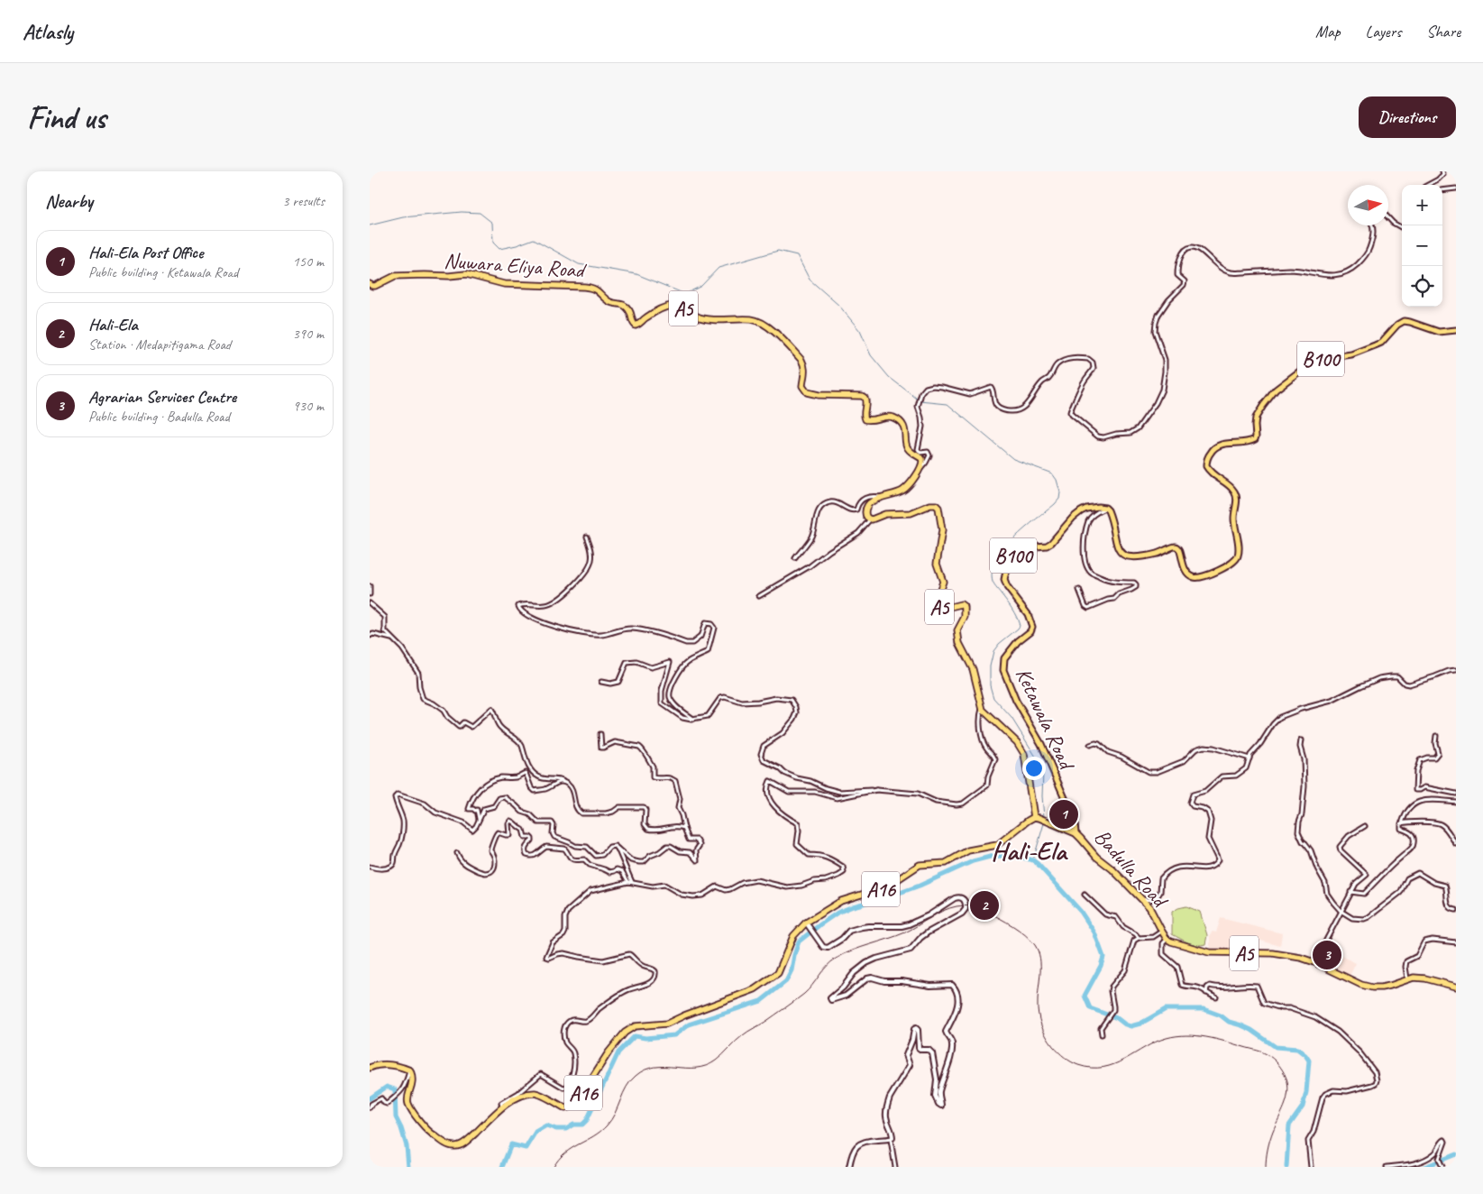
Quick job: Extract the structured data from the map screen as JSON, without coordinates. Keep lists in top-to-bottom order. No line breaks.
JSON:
{"streets":{"highway":["Nuwara Eliya Road","A5","Badulla Road","A16"],"main road":["B100","Ketawala Road"]},"crossings":[["B100","Ketawala Road"],["Ketawala Road","Badulla Road"],["Badulla Road","A16"]],"districts":["Hali-Ela"],"north":"right","page":{"header":"Atlasly","nav":["Map","Layers","Share"],"buttons":"Directions","title":"Find us","heading":["Nearby","3 results"],"map_buttons":["+","−"],"list":[{"mark":"1","name":"Hali-Ela Post Office","note":"Public building · Ketawala Road","value":"150 m"},{"mark":"2","name":"Hali-Ela","note":"Station · Medapitigama Road","value":"390 m"},{"mark":"3","name":"Agrarian Services Centre","note":"Public building · Badulla Road","value":"930 m"}],"pins":["1","2","3"]}}
